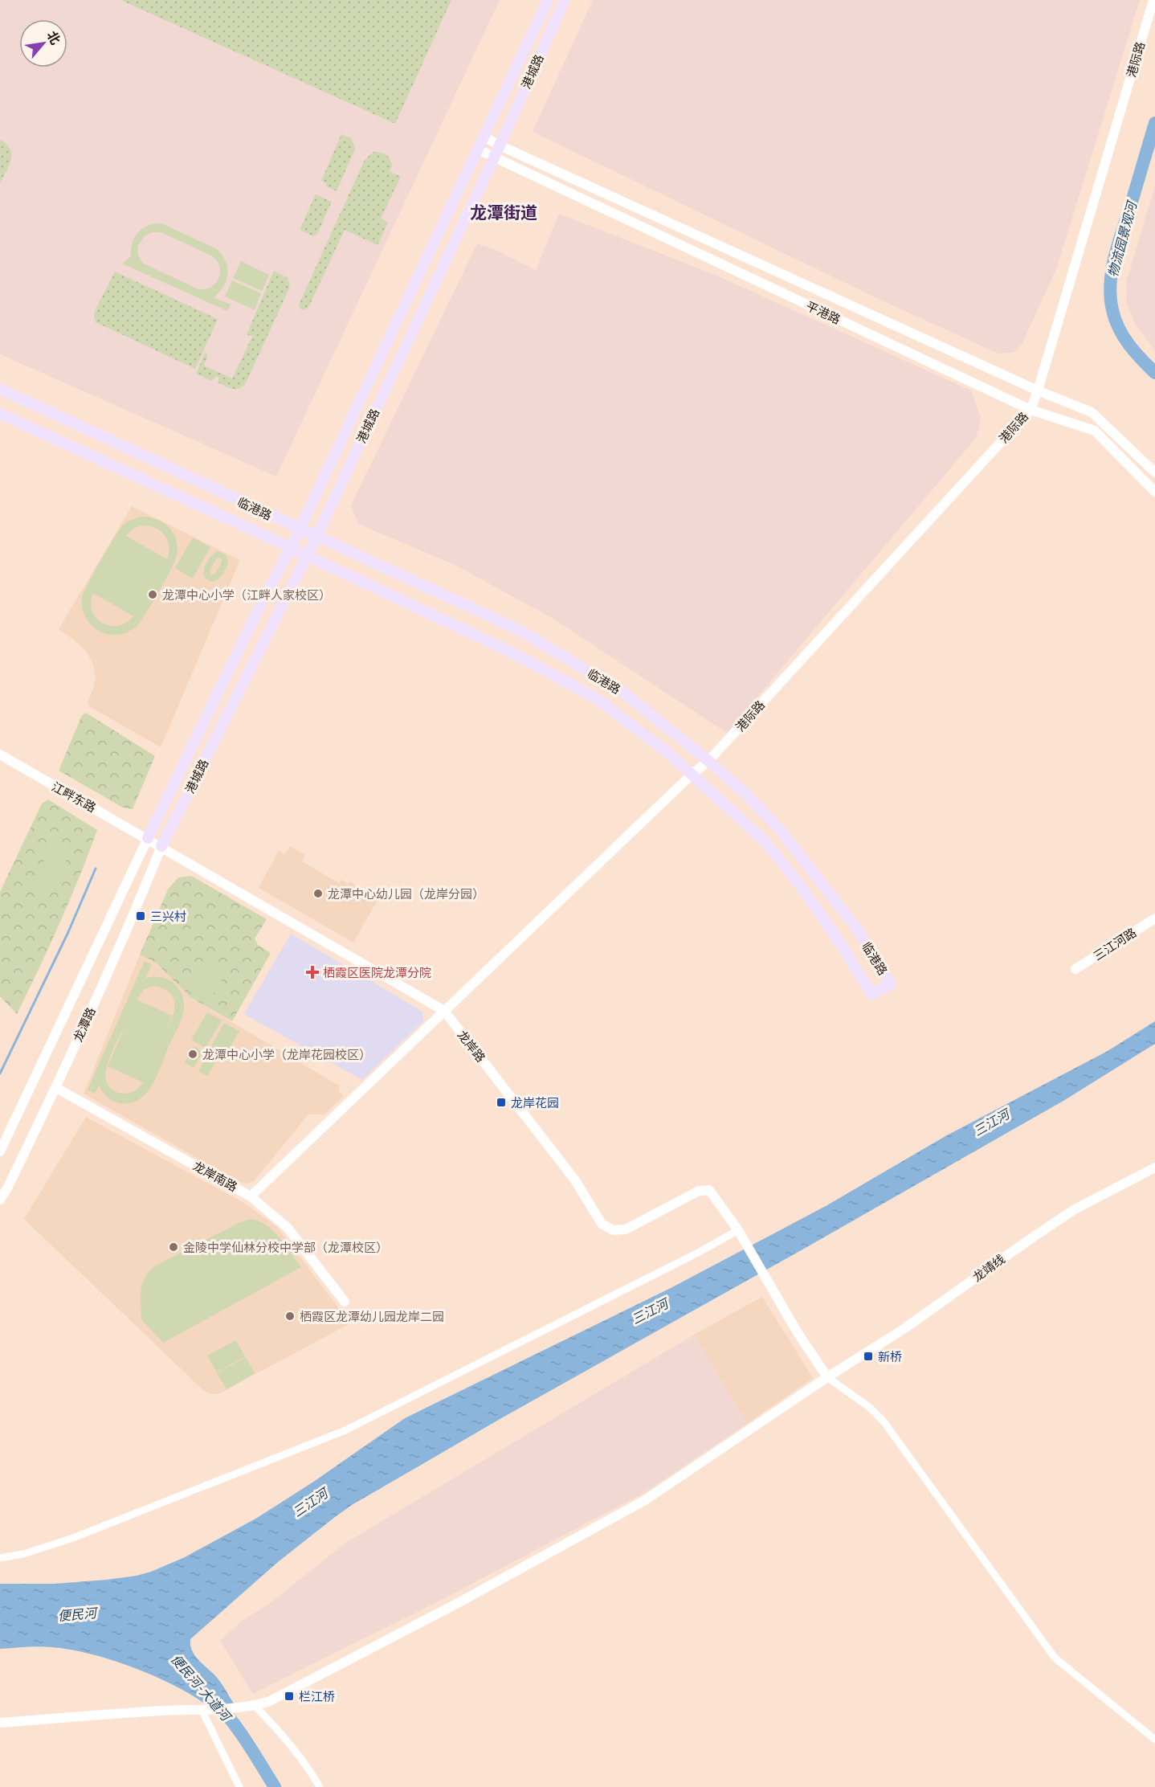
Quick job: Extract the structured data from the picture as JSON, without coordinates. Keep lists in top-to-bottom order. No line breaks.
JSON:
{"streets":{"main road":["港城路","临港路"],"street":["港际路","平港路","江畔东路","三江河路","龙潭路","龙岸路","龙岸南路","龙靖线"]},"crossings":[["港际路","平港路"],["港际路","临港路"],["港际路","龙岸路"],["港际路","龙岸南路"],["港城路","平港路"],["港城路","临港路"],["港城路","江畔东路"],["港城路","龙潭路"],["港城路","龙岸路"],["江畔东路","龙潭路"],["江畔东路","龙岸路"],["龙潭路","龙岸路"],["龙潭路","龙岸南路"]],"districts":["龙潭街道"],"water":["物流园景观河","三江河","便民河","便民河-大道河"],"places":{"other":["龙潭中心小学（江畔人家校区）","龙潭中心幼儿园（龙岸分园）","龙潭中心小学（龙岸花园校区）","金陵中学仙林分校中学部（龙潭校区）","栖霞区龙潭幼儿园龙岸二园"],"transit":["三兴村","龙岸花园","新桥","栏江桥"],"health":["栖霞区医院龙潭分院"]},"north":"top right"}
